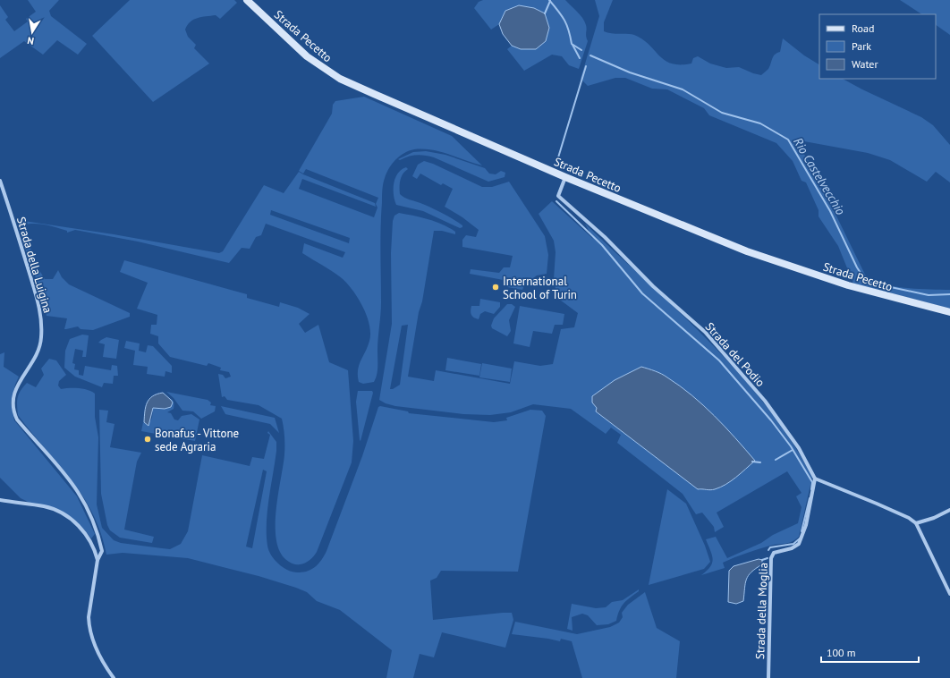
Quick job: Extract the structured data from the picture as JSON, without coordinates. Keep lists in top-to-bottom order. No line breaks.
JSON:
{"streets":{"main road":["Strada Pecetto"],"street":["Strada della Luigina","Strada del Podio","Strada della Moglia"]},"crossings":[["Strada Pecetto","Strada del Podio"],["Strada del Podio","Strada della Moglia"]],"water":["Rio Castelvecchio"],"places":["International School of Turin","Bonafus - Vittone sede Agraria"],"legend":["Road","Park","Water"],"scale_bar":"100 m","north":"bottom"}
